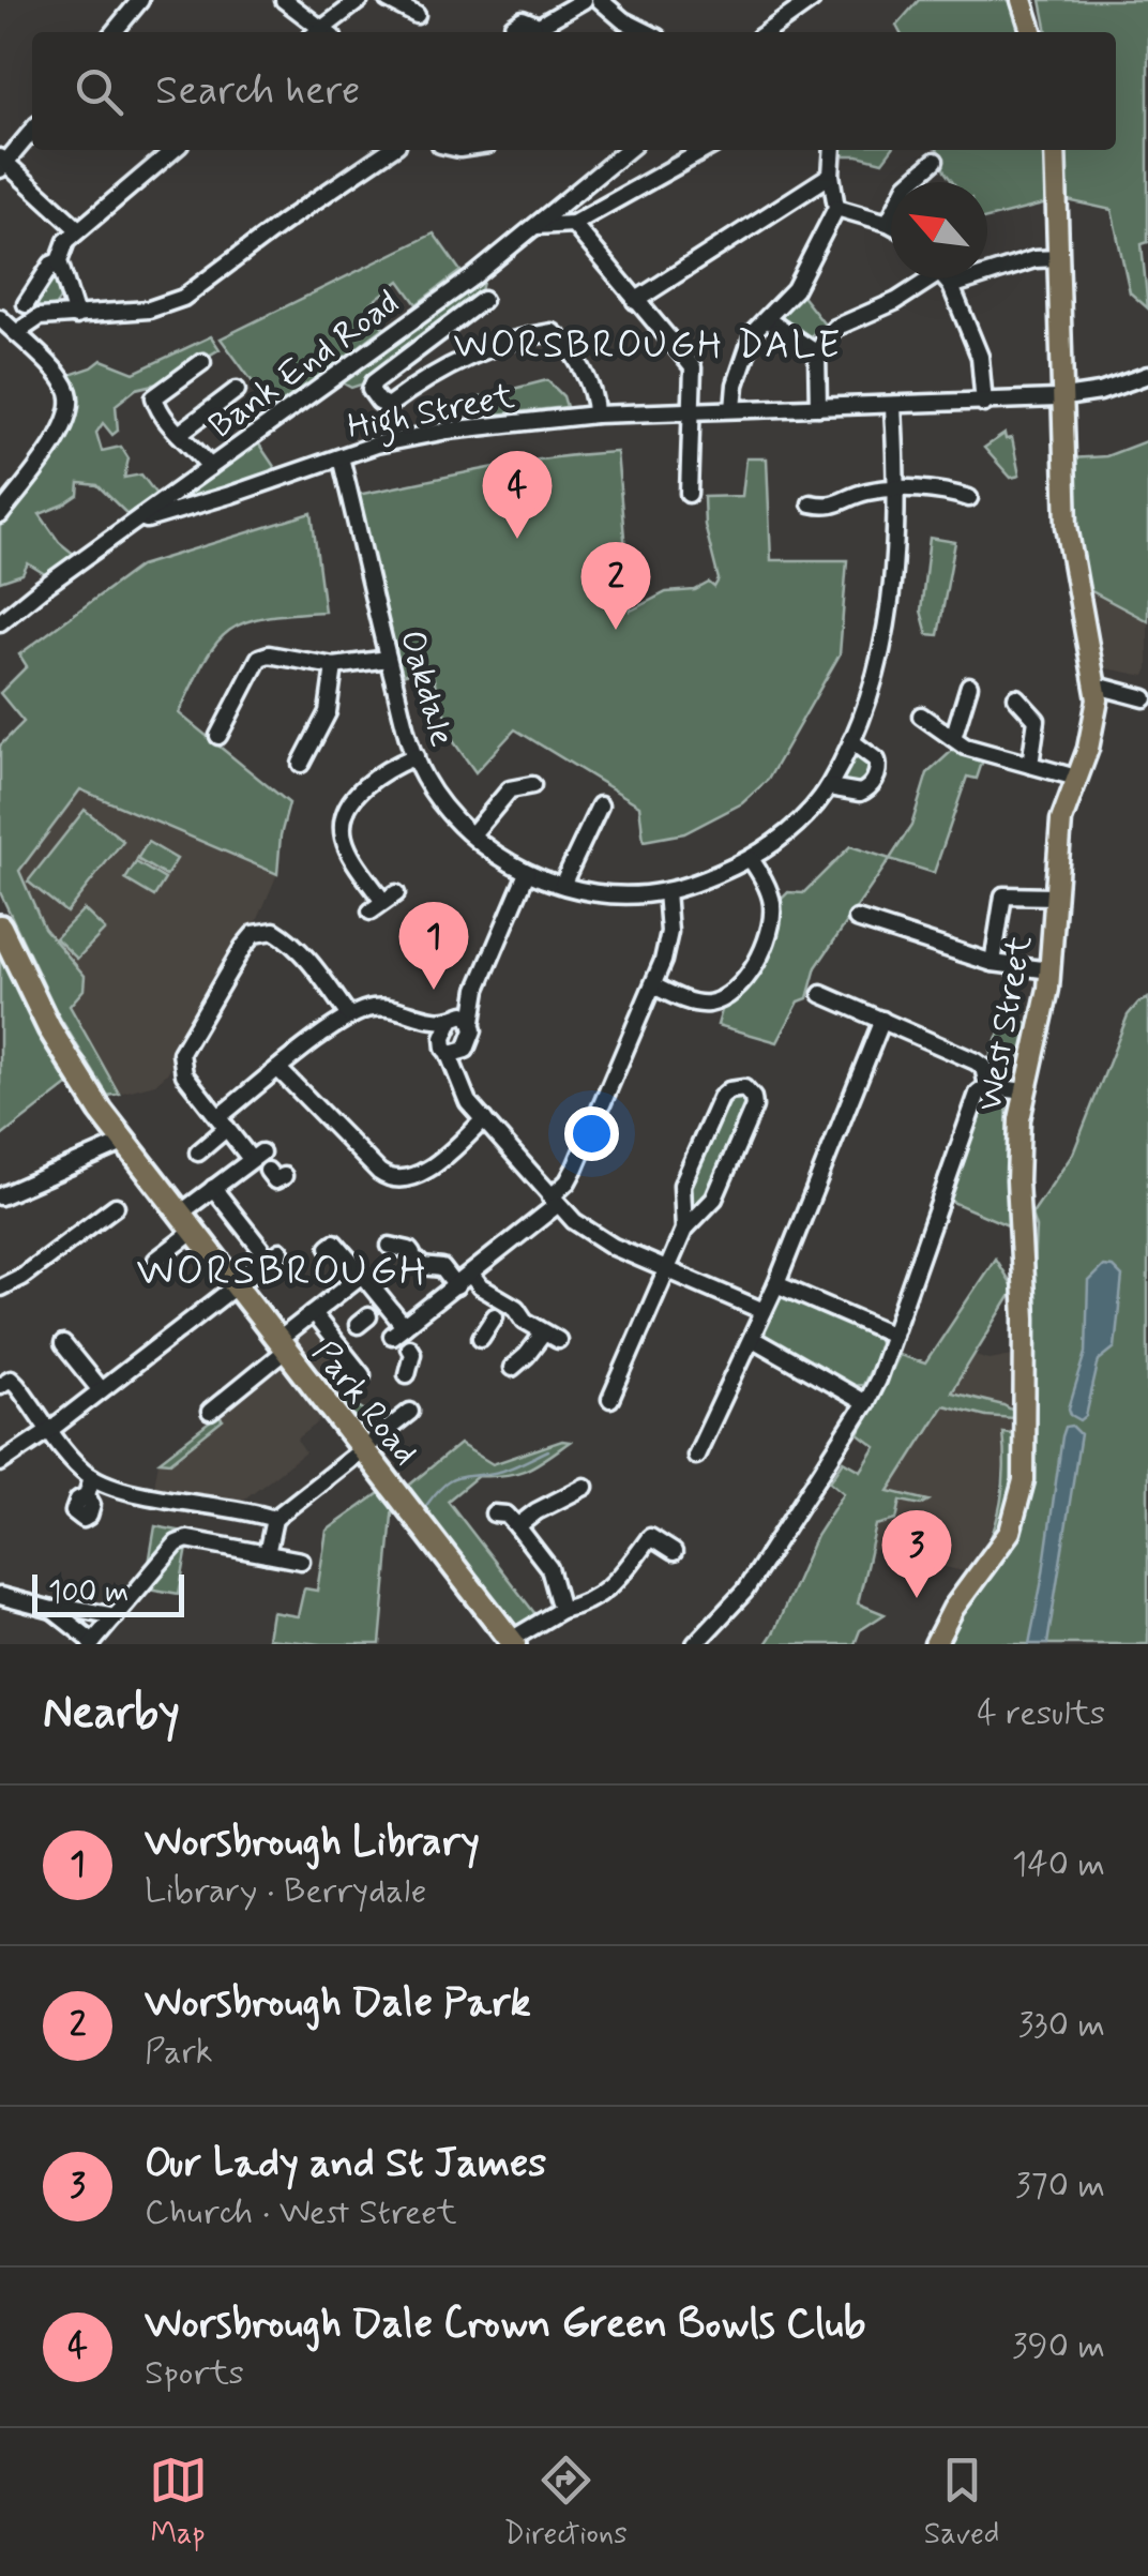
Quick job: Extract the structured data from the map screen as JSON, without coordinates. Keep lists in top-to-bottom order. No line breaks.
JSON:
{"streets":{"highway":["Park Road"],"main road":["West Street"],"street":["Bank End Road","High Street","Oakdale"]},"crossings":[["Bank End Road","High Street"],["High Street","Oakdale"],["High Street","West Street"]],"districts":["WORSBROUGH DALE","WORSBROUGH"],"scale_bar":"100 m","north":"top left","page":{"search":"Search here","pins":["4","2","1","3"],"scale":"100 m","heading":["Nearby","4 results"],"list":[{"mark":"1","name":"Worsbrough Library","note":"Library · Berrydale","value":"140 m"},{"mark":"2","name":"Worsbrough Dale Park","note":"Park","value":"330 m"},{"mark":"3","name":"Our Lady and St James","note":"Church · West Street","value":"370 m"},{"mark":"4","name":"Worsbrough Dale Crown Green Bowls Club","note":"Sports","value":"390 m"}],"nav":["Map","Directions","Saved"]}}
